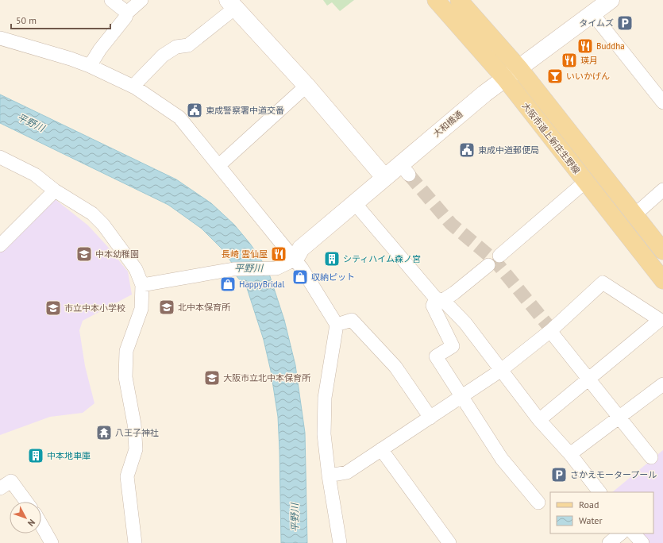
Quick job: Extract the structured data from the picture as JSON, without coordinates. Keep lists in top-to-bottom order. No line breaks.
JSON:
{"streets":{"main road":["大阪市道上新庄生野線"],"street":["大和橋通"]},"crossings":[["大和橋通","大阪市道上新庄生野線"]],"water":["平野川"],"places":{"parking":["タイムズ","さかえモータープール"],"restaurant":["Buddha","瑛月","長崎 雲仙屋"],"bar":["いいかげん"],"public building":["東成警察署中道交番","東成中道郵便局"],"school or university":["中本幼稚園","北中本保育所","市立中本小学校","大阪市立北中本保育所"],"building":["シティハイム森ノ宮","中本地車庫"],"shop":["収納ピット","HappyBridal"],"temple":["八王子神社"]},"legend":["Road","Water"],"scale_bar":"50 m","north":"bottom right"}
